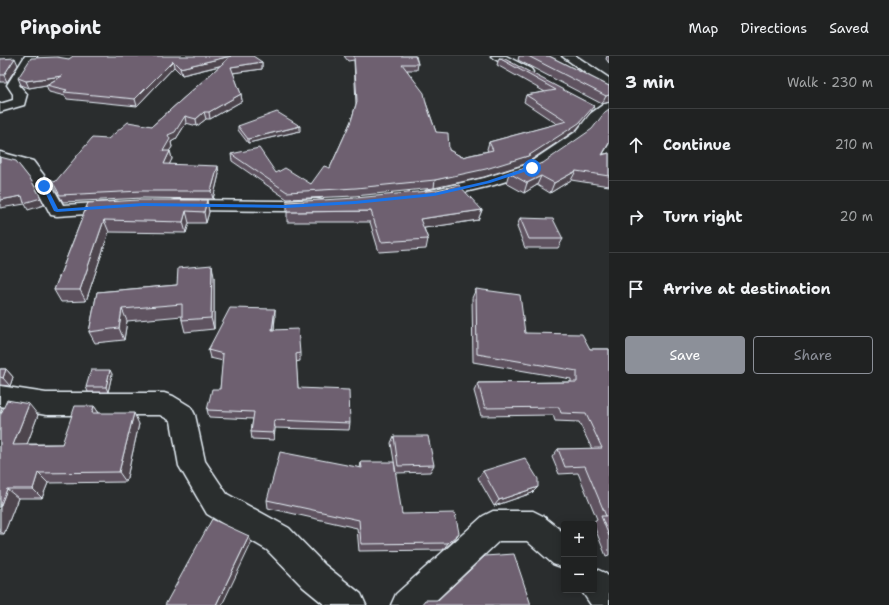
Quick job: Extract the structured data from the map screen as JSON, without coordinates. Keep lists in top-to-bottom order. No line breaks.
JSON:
{"page":{"header":"Pinpoint","nav":["Map","Directions","Saved"],"heading":["3 min","Walk · 230 m"],"list":[["Continue","210 m"],["Turn right","20 m"],"Arrive at destination"],"buttons":["Save","Share"],"map_buttons":["+","−"]}}
